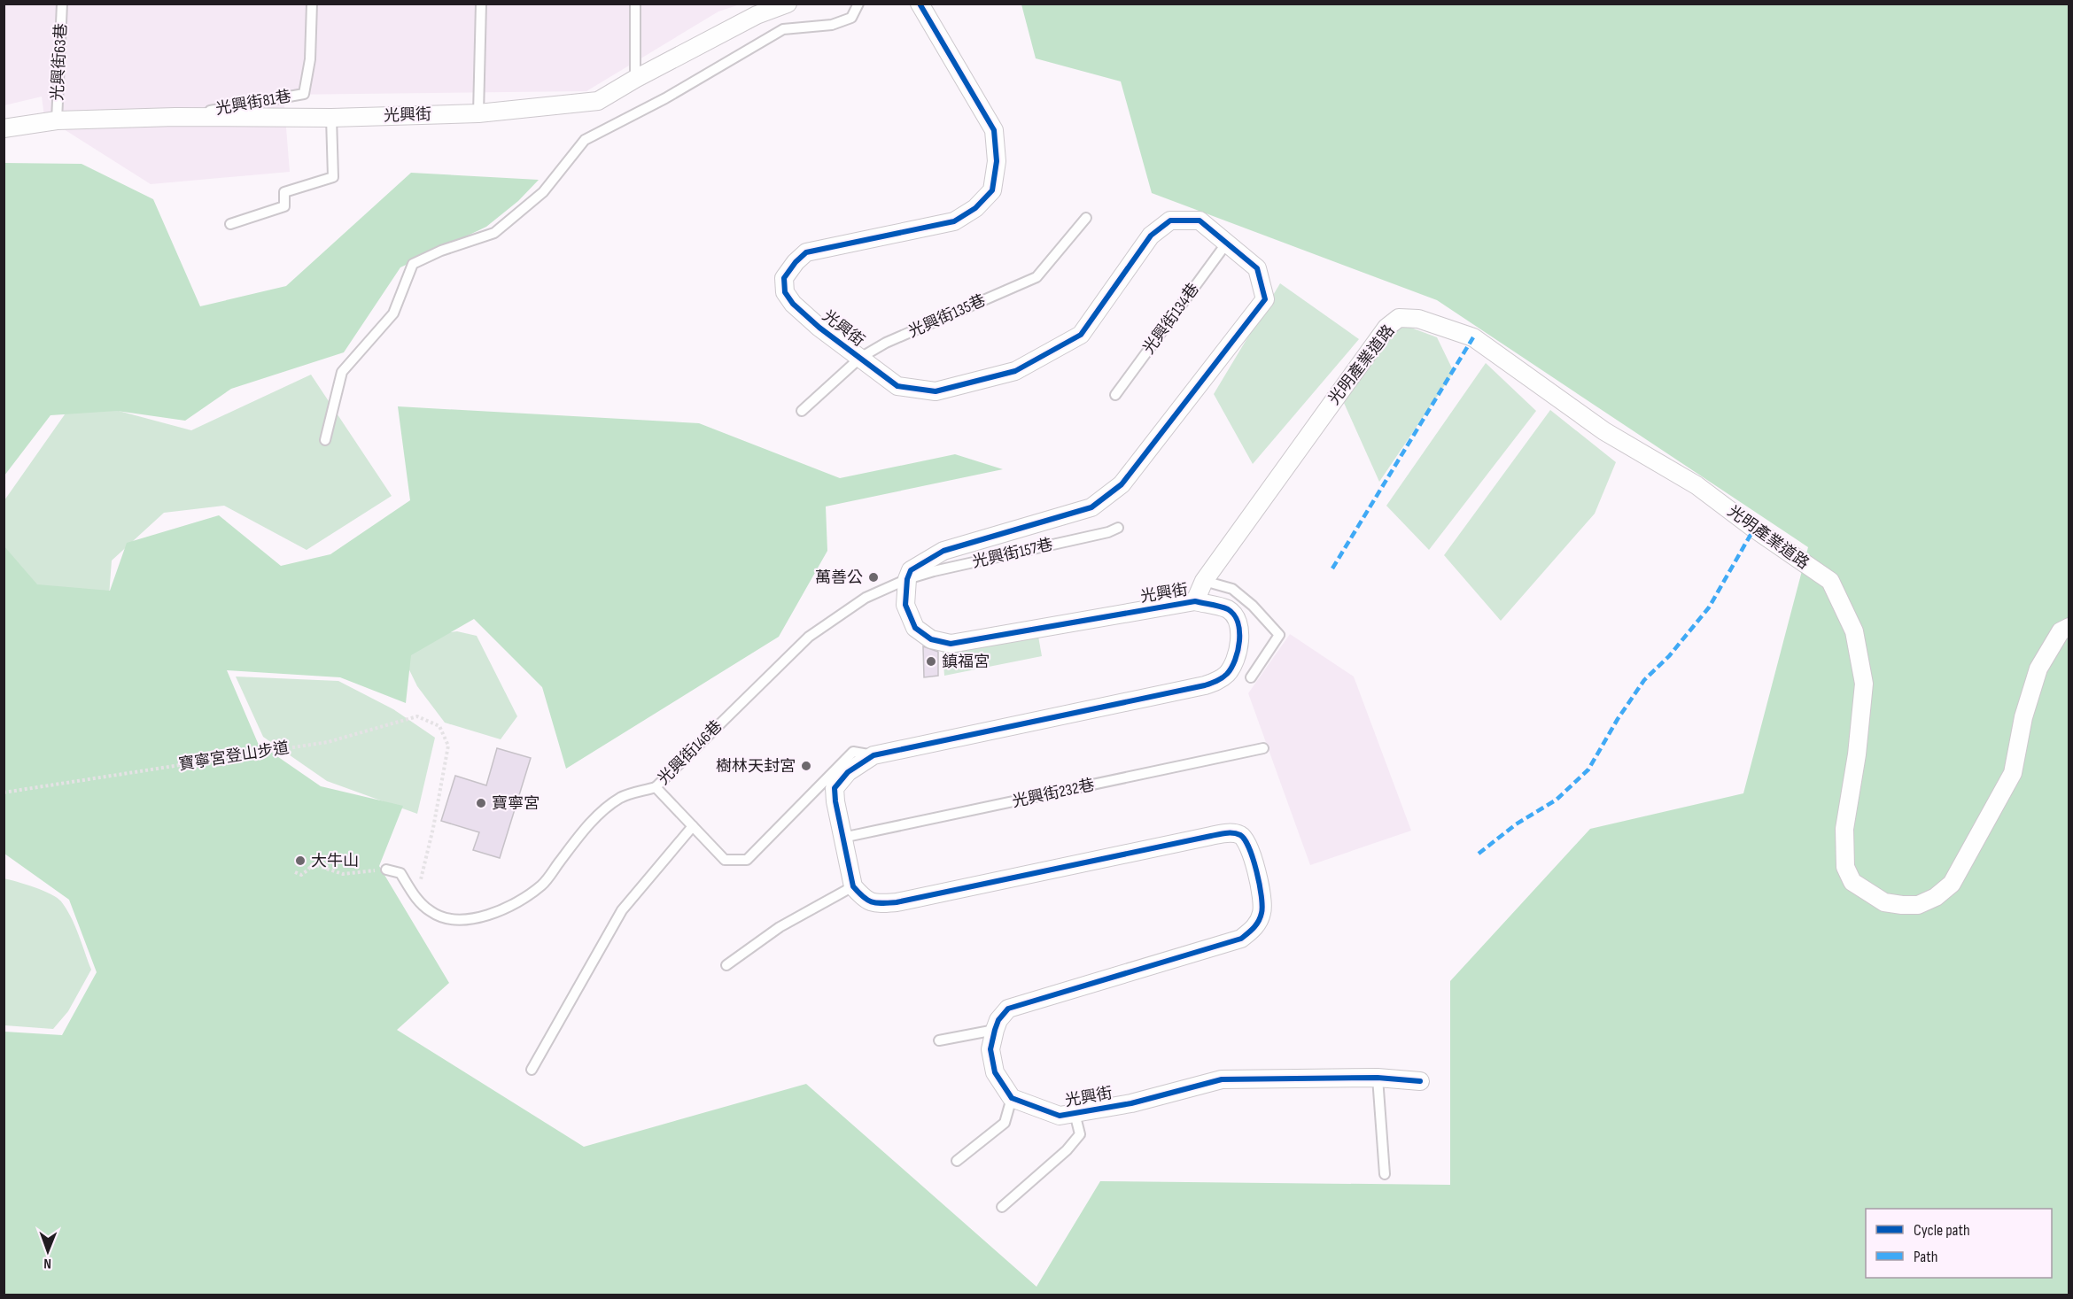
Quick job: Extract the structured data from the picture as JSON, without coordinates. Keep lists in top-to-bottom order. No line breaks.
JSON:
{"streets":{"street":["光興街","光明產業道路"],"lane":["光興街63巷","光興街81巷","光興街135巷","光興街134巷","光興街157巷","光興街146巷","光興街232巷"],"path":["寶寧宮登山步道"]},"crossings":[["光興街63巷","光興街"],["光興街81巷","光興街"],["光興街","光興街135巷"],["光興街","光興街134巷"],["光興街","光明產業道路"],["光興街","光興街157巷"],["光興街","光興街146巷"],["光興街","光興街232巷"],["光興街157巷","光興街146巷"]],"places":["萬善公","鎮福宮","樹林天封宮","寶寧宮","大牛山"],"legend":["Cycle path","Path"],"north":"bottom"}
